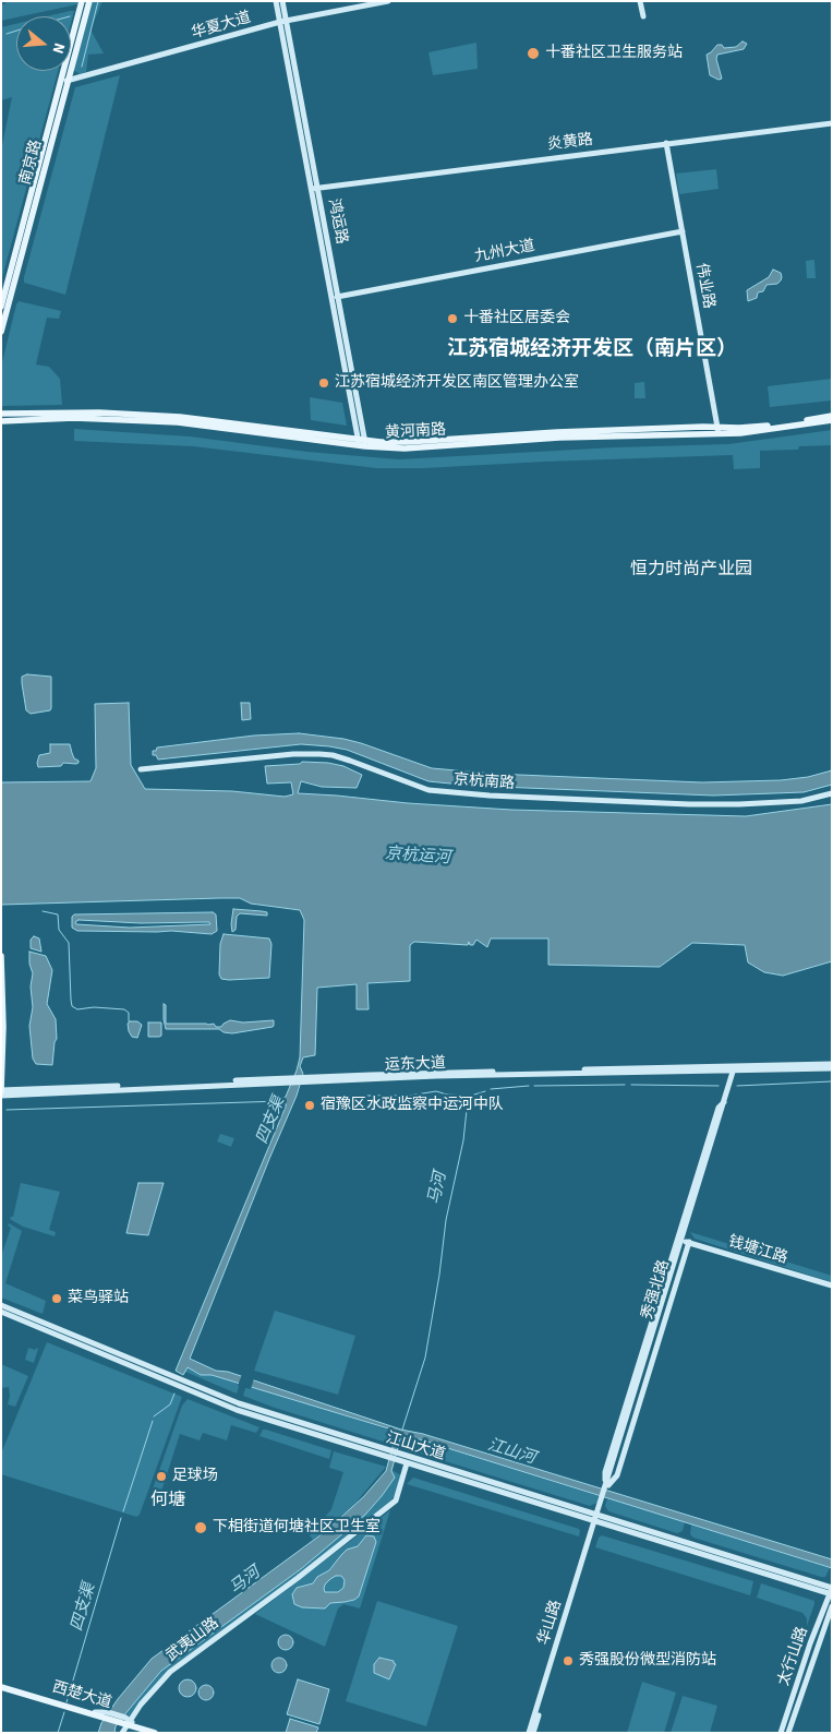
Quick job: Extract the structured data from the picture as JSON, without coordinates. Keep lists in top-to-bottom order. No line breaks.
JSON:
{"streets":{"main road":["南京路","黄河南路","西楚大道"],"street":["华夏大道","炎黄路","鸿运路","九州大道","伟业路","京杭南路","运东大道","钱塘江路","江山大道","华山路","武夷山路","太行山路"]},"crossings":[["华夏大道","南京路"],["华夏大道","鸿运路"],["炎黄路","鸿运路"],["炎黄路","伟业路"],["鸿运路","九州大道"],["鸿运路","黄河南路"],["九州大道","伟业路"],["伟业路","黄河南路"],["江山大道","华山路"],["江山大道","武夷山路"],["江山大道","太行山路"],["武夷山路","西楚大道"]],"districts":["江苏宿城经济开发区（南片区）","恒力时尚产业园","何塘"],"water":["京杭运河","四支渠","马河","江山河"],"places":["十番社区卫生服务站","十番社区居委会","江苏宿城经济开发区南区管理办公室","宿豫区水政监察中运河中队","菜鸟驿站","足球场","下相街道何塘社区卫生室","秀强股份微型消防站"],"north":"right"}
